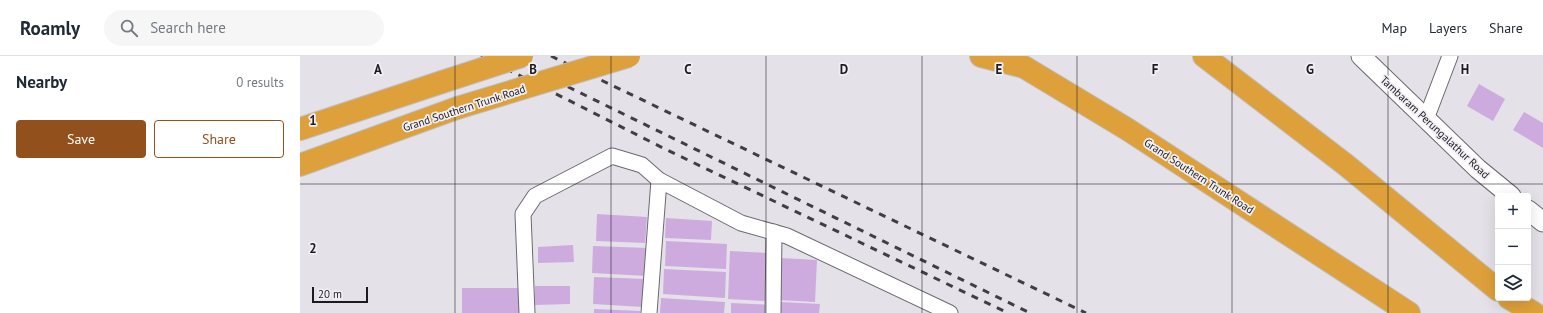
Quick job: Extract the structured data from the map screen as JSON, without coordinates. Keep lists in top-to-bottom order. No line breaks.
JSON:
{"streets":{"highway":["Grand Southern Trunk Road"],"street":["Tambaram Perungalathur Road"]},"scale_bar":"20 m","page":{"header":"Roamly","search":"Search here","nav":["Map","Layers","Share"],"heading":["Nearby","0 results"],"buttons":["Save","Share"],"map_buttons":["+","−"],"scale":"20 m"},"grid":{"columns":["A","B","C","D","E","F","G","H"],"rows":["1","2"]}}
